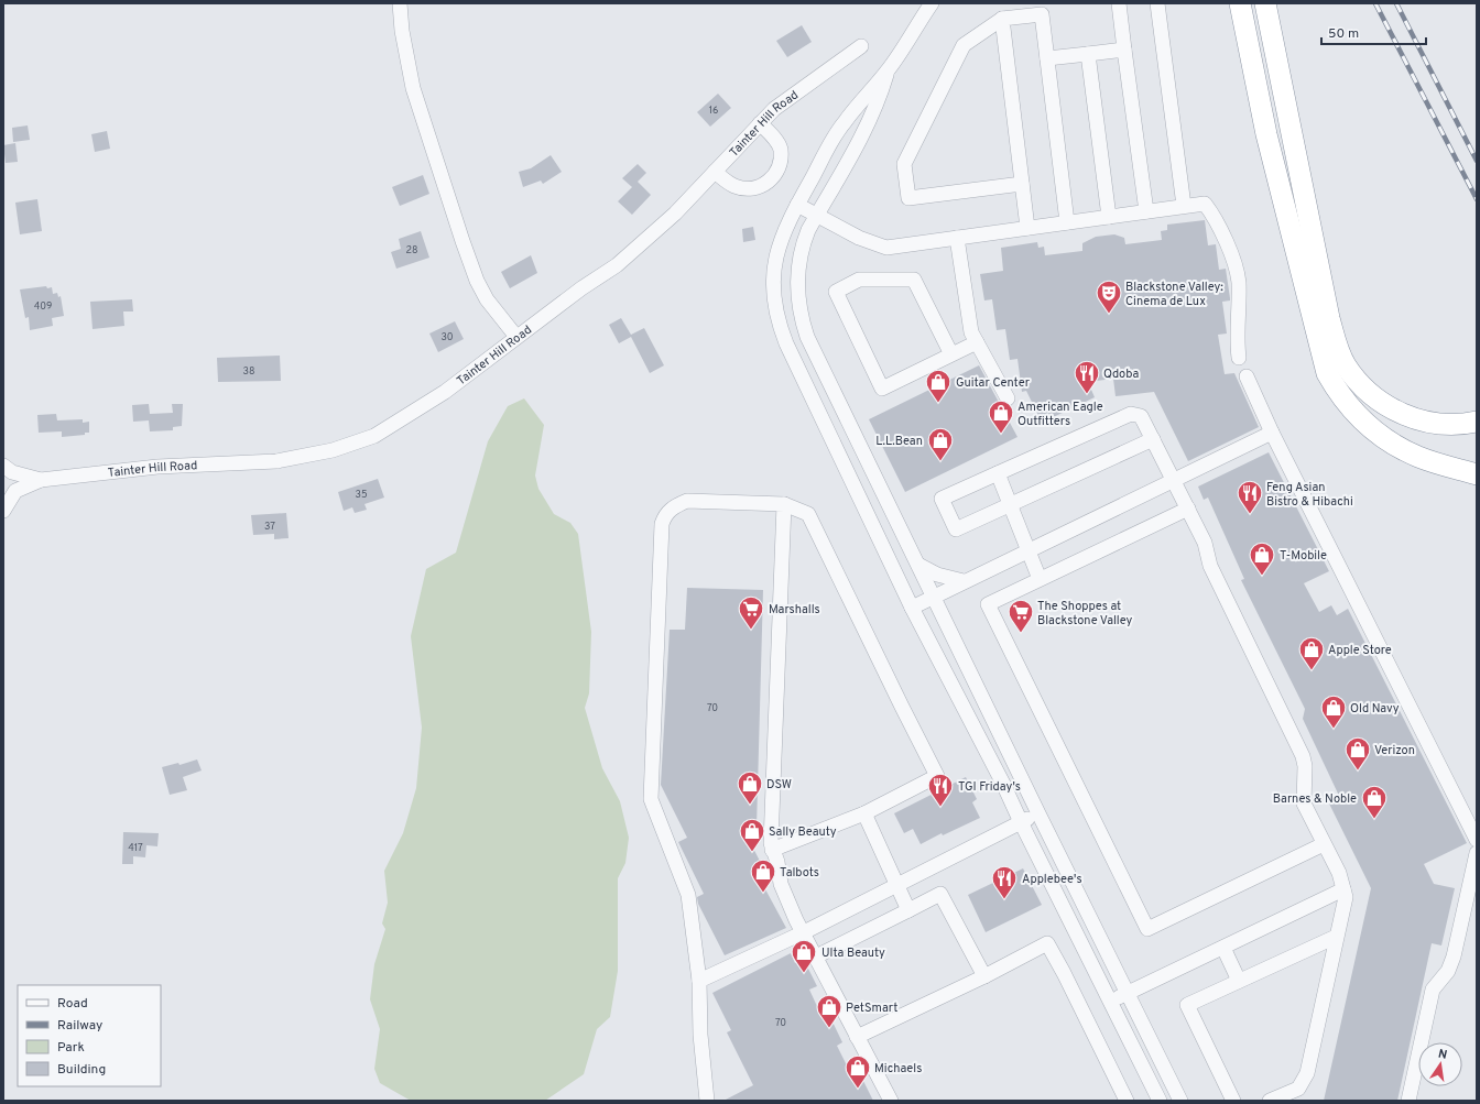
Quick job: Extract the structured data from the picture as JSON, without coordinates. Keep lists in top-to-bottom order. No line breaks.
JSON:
{"streets":{"street":["Tainter Hill Road"]},"places":{"theatre":["Blackstone Valley: Cinema de Lux"],"restaurant":["Qdoba","Feng Asian Bistro & Hibachi","TGI Friday's","Applebee's"],"shop":["Guitar Center","American Eagle Outfitters","L.L.Bean","T-Mobile","Apple Store","Old Navy","Verizon","DSW","Barnes & Noble","Sally Beauty","Talbots","Ulta Beauty","PetSmart","Michaels"],"supermarket":["Marshalls","The Shoppes at Blackstone Valley"]},"house_numbers":["16","28","409","30","38","35","37","70","417","70"],"legend":["Road","Railway","Park","Building"],"scale_bar":"50 m","north":"top"}
